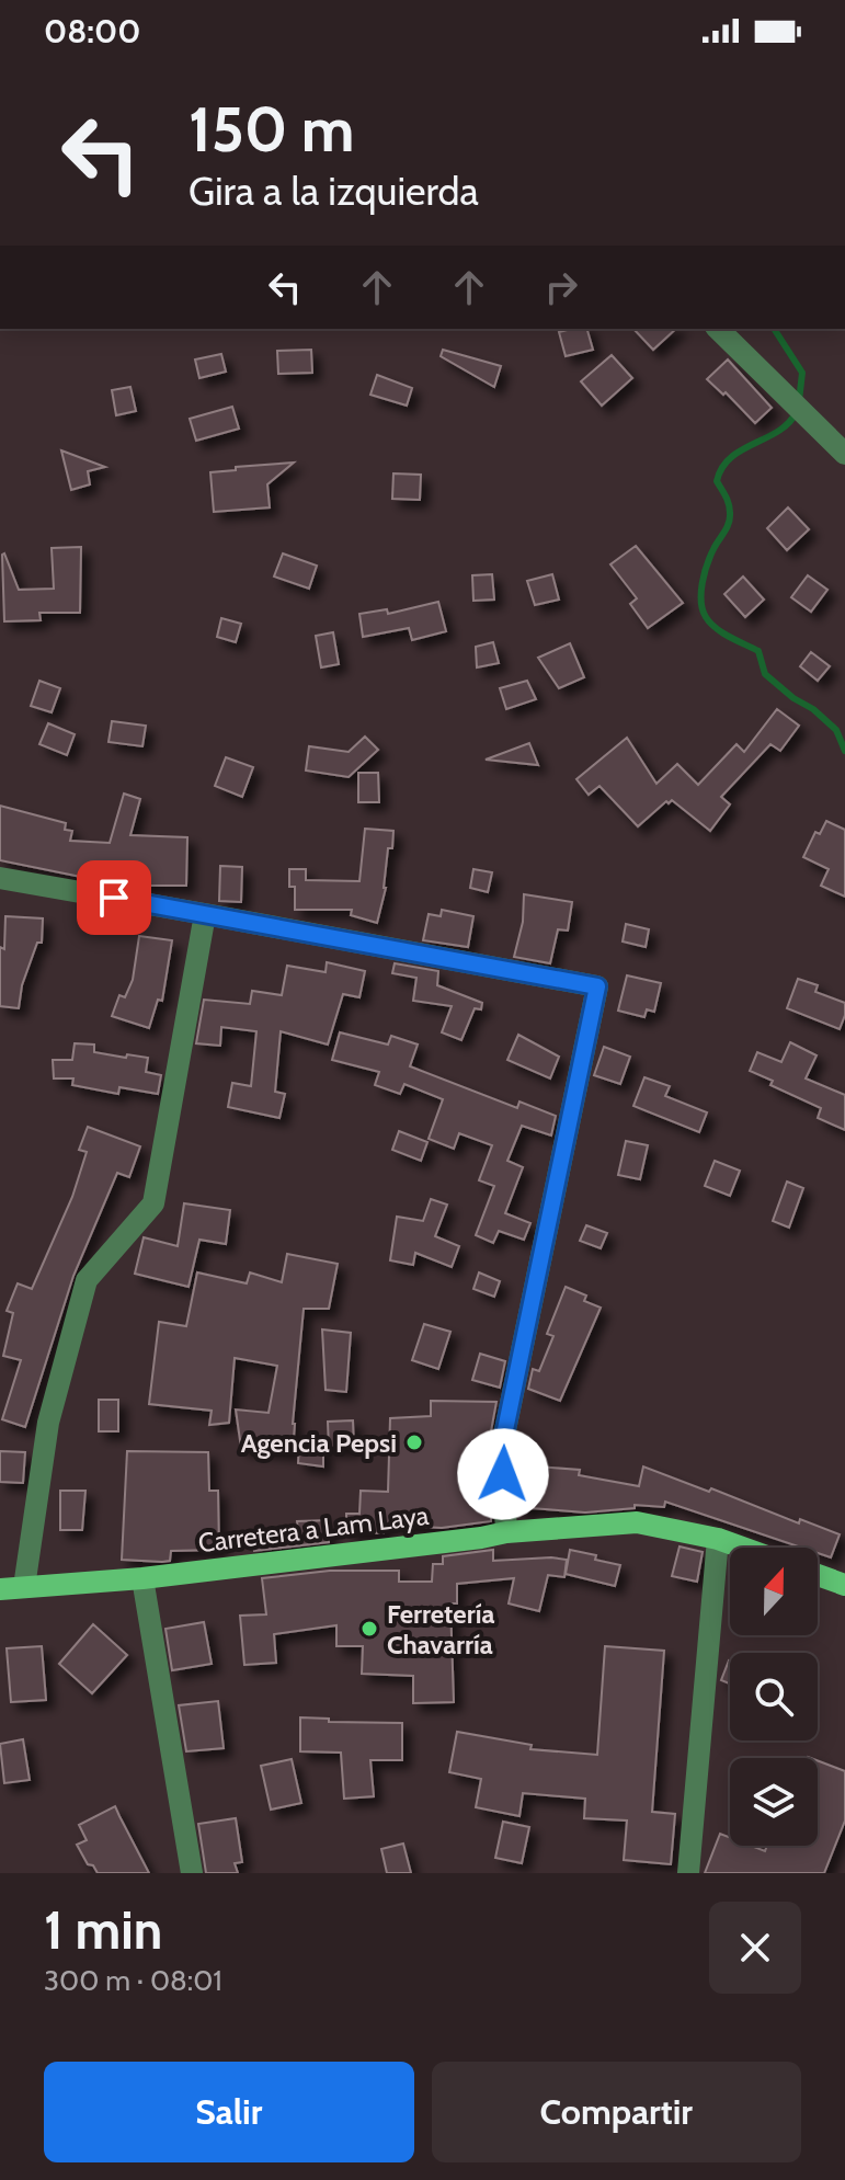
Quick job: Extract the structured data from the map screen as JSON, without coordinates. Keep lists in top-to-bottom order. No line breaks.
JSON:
{"streets":{"main road":["Carretera a Lam Laya"]},"places":["Agencia Pepsi","Ferretería Chavarría"],"north":"top","page":{"status":"08:00","turn":["150 m","Gira a la izquierda"],"heading":["1 min","300 m · 08:01"],"buttons":["Salir","Compartir"]}}
